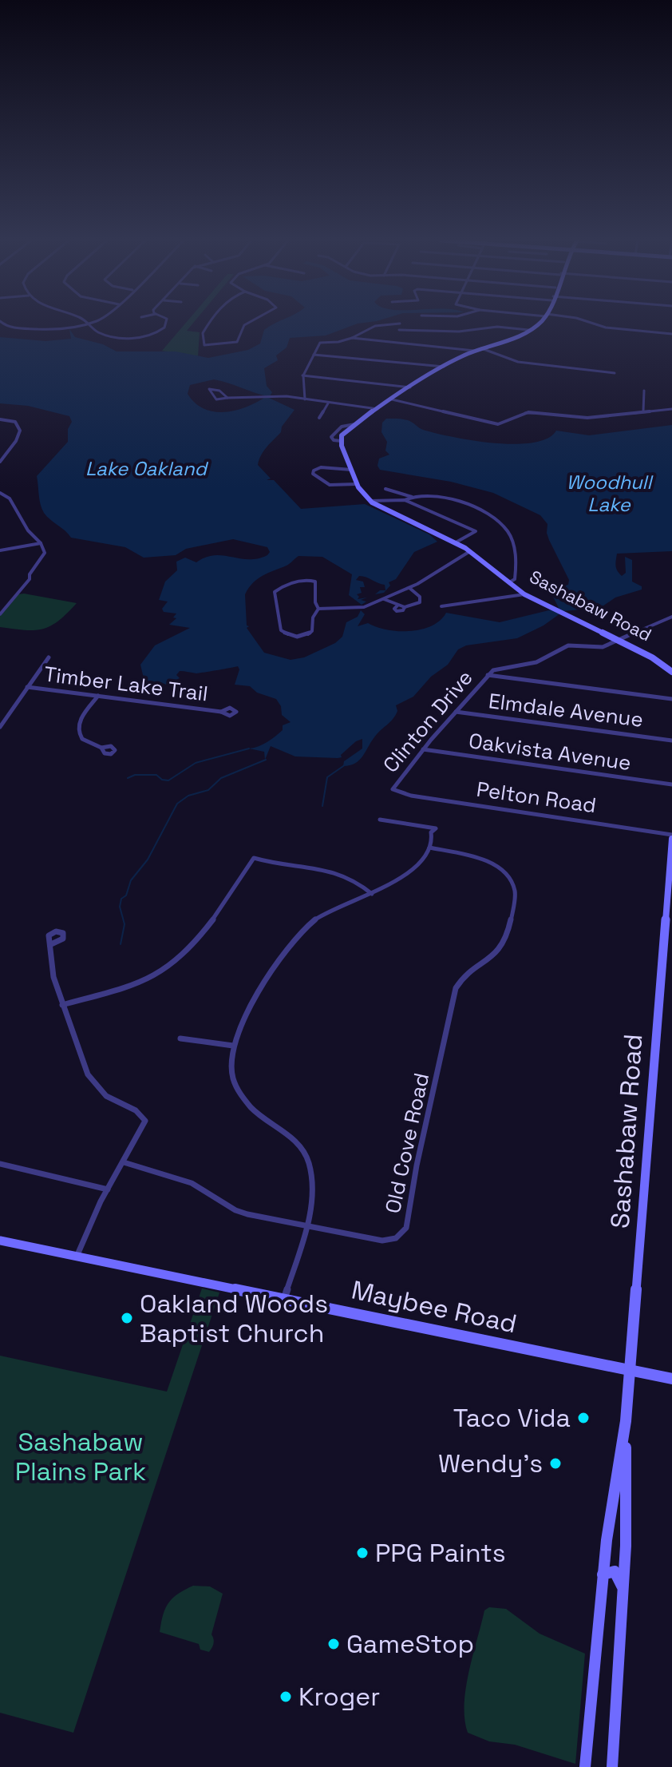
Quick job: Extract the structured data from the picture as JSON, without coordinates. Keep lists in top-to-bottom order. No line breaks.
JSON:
{"streets":{"street":["Sashabaw Road","Timber Lake Trail","Elmdale Avenue","Clinton Drive","Oakvista Avenue","Pelton Road","Old Cove Road","Maybee Road"]},"crossings":[["Sashabaw Road","Clinton Drive"],["Sashabaw Road","Pelton Road"],["Sashabaw Road","Maybee Road"],["Elmdale Avenue","Clinton Drive"],["Clinton Drive","Oakvista Avenue"],["Clinton Drive","Pelton Road"]],"water":["Lake Oakland","Woodhull Lake"],"parks":["Sashabaw Plains Park"],"places":["Oakland Woods Baptist Church","Taco Vida","Wendy's","PPG Paints","GameStop","Kroger"]}
